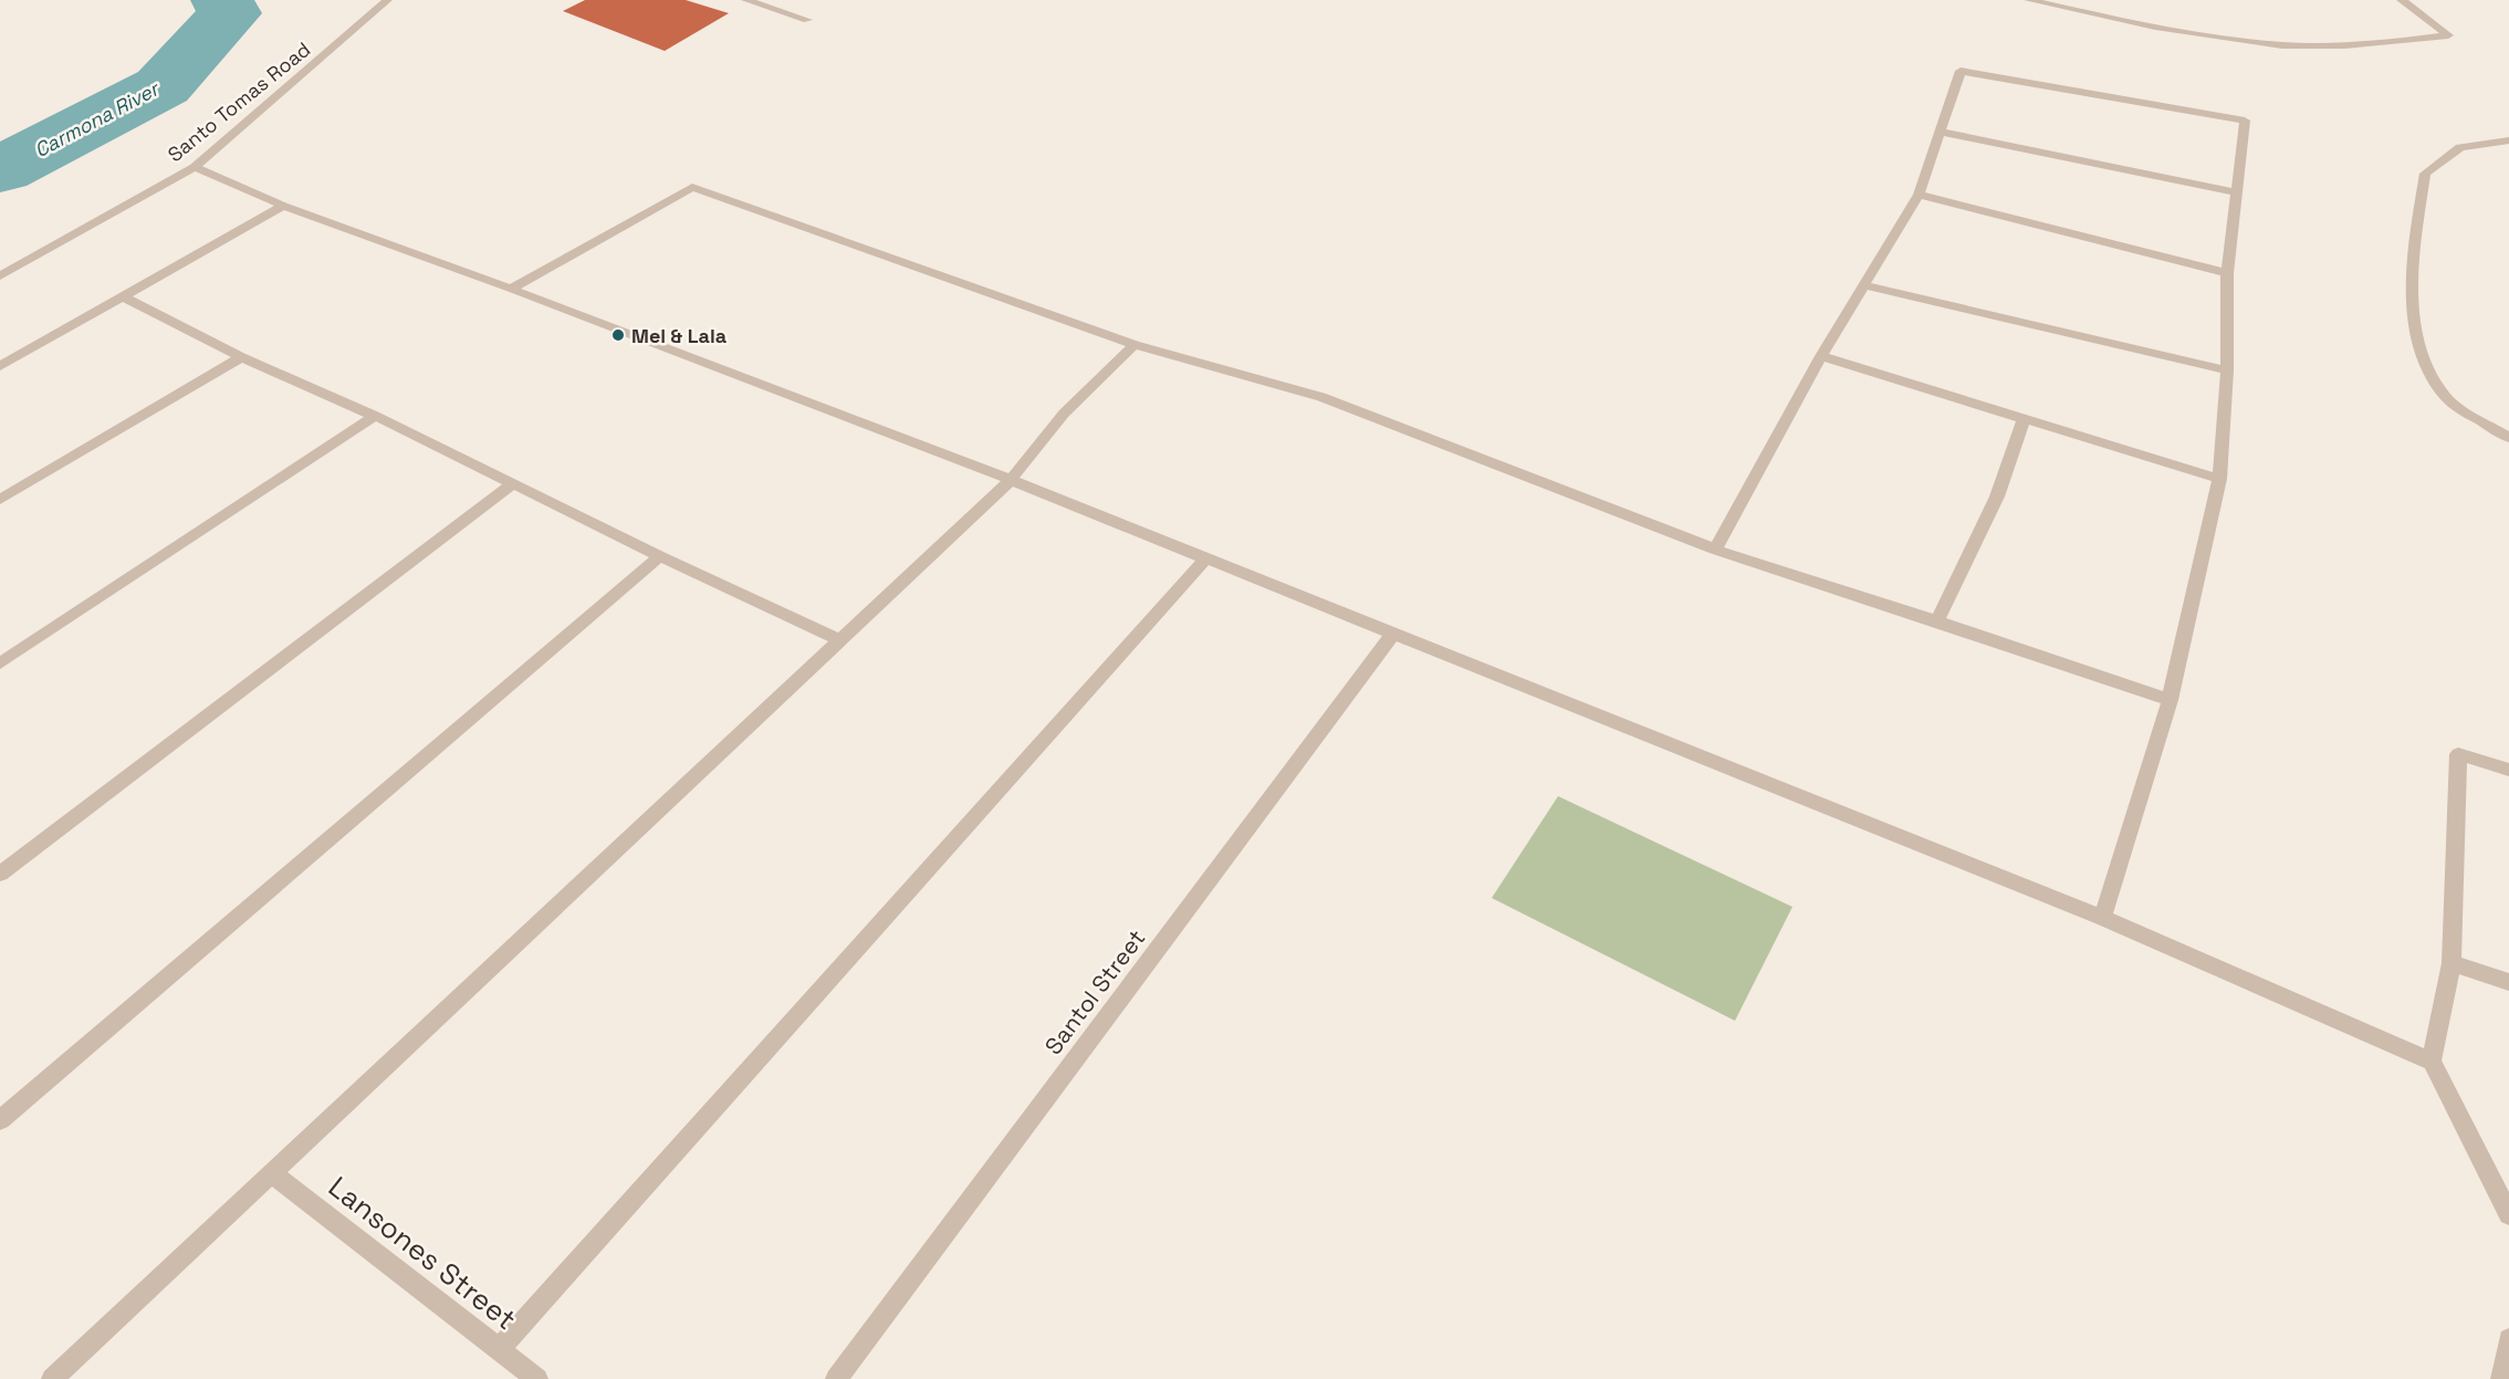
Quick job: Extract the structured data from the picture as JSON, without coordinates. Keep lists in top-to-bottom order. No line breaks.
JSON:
{"streets":{"street":["Santo Tomas Road","Santol Street","Lansones Street"]},"water":["Carmona River"],"places":["Mel & Lala"]}
